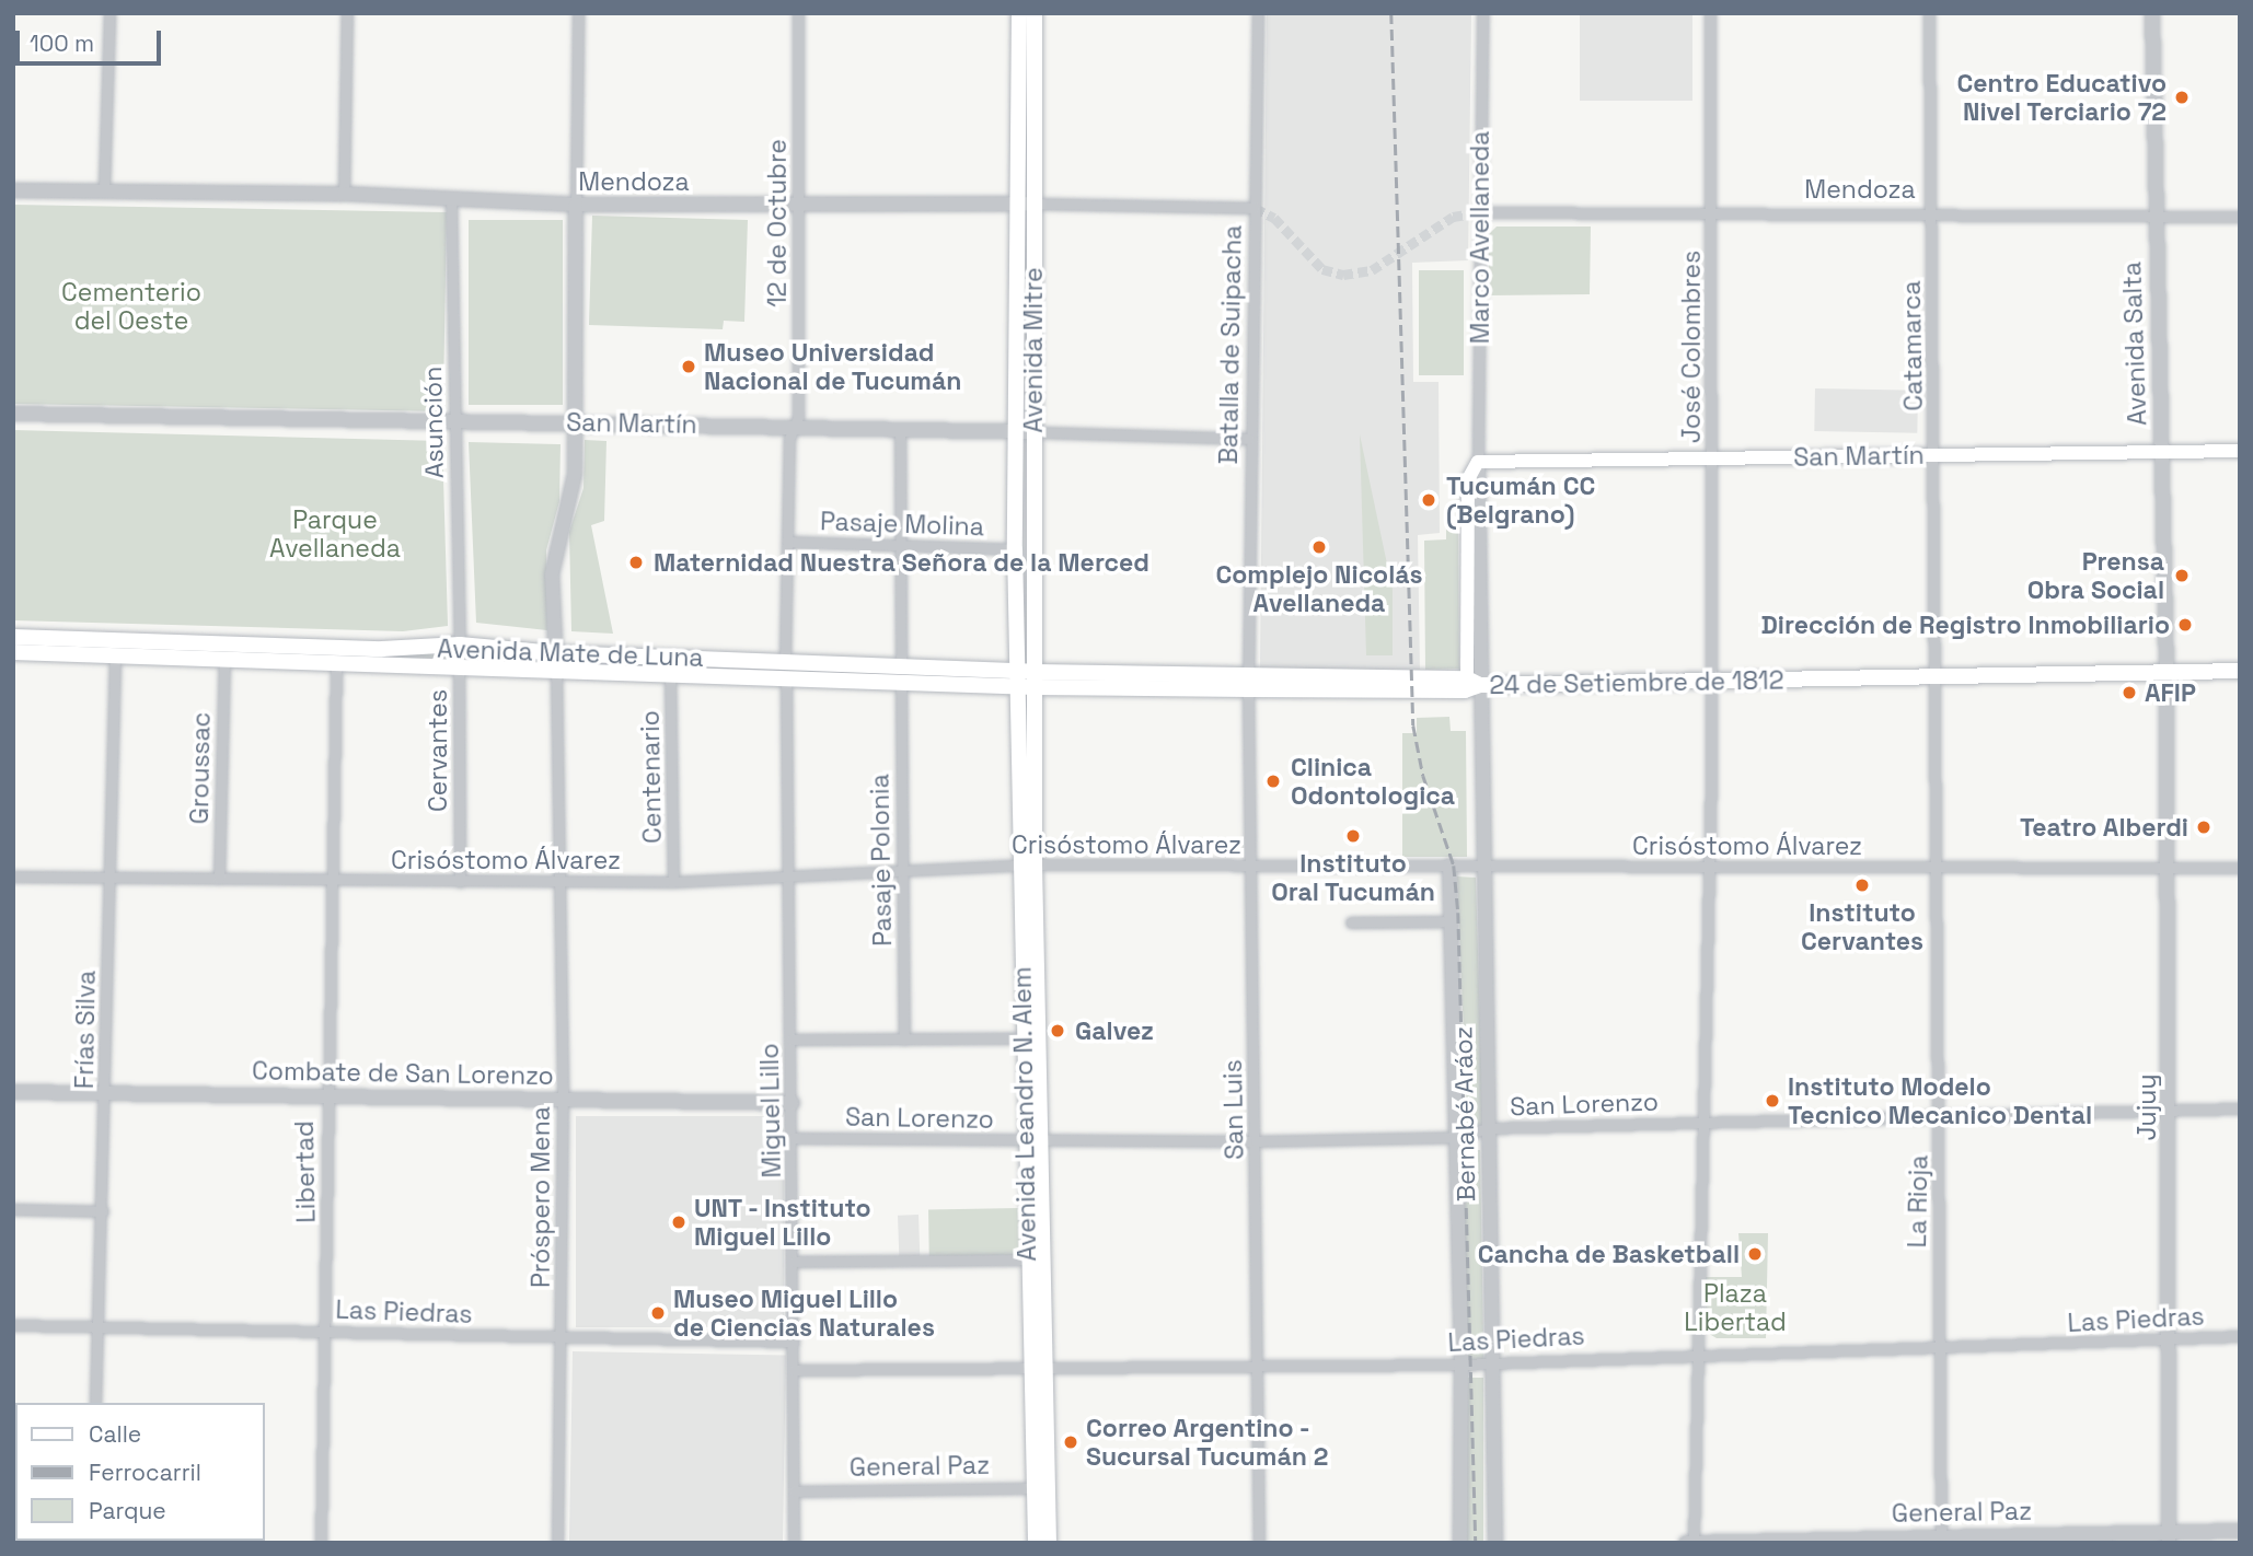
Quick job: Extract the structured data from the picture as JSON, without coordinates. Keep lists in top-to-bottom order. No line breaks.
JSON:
{"streets":{"main road":["Avenida Mitre","San Martín","Avenida Mate de Luna","24 de Setiembre de 1812","Avenida Leandro N. Alem"],"street":["Mendoza","12 de Octubre","Marco Avellaneda","Avenida Salta","Batalla de Suipacha","Catamarca","José Colombres","Asunción","Pasaje Molina","Cervantes","Groussac","Centenario","Crisóstomo Álvarez","Pasaje Polonia","Frías Silva","Combate de San Lorenzo","San Lorenzo","Jujuy","San Luis","Miguel Lillo","Bernabé Aráoz","Libertad","Próspero Mena","La Rioja","Las Piedras","General Paz"]},"crossings":[["Mendoza","12 de Octubre"],["Mendoza","Marco Avellaneda"],["Mendoza","Avenida Salta"],["Mendoza","Batalla de Suipacha"],["Mendoza","Catamarca"],["Mendoza","José Colombres"],["Mendoza","Avenida Mitre"],["Mendoza","Asunción"],["12 de Octubre","San Martín"],["12 de Octubre","Pasaje Molina"],["12 de Octubre","Avenida Mate de Luna"],["12 de Octubre","Miguel Lillo"],["Marco Avellaneda","San Martín"],["Marco Avellaneda","24 de Setiembre de 1812"],["Marco Avellaneda","Bernabé Aráoz"],["Avenida Salta","San Martín"],["Avenida Salta","24 de Setiembre de 1812"],["Avenida Salta","Jujuy"],["Batalla de Suipacha","San Martín"],["Batalla de Suipacha","24 de Setiembre de 1812"],["Batalla de Suipacha","San Luis"],["Catamarca","San Martín"],["Catamarca","24 de Setiembre de 1812"],["Catamarca","La Rioja"],["José Colombres","San Martín"],["José Colombres","24 de Setiembre de 1812"],["José Colombres","Crisóstomo Álvarez"],["José Colombres","San Lorenzo"],["José Colombres","Las Piedras"],["José Colombres","General Paz"],["Avenida Mitre","San Martín"],["Avenida Mitre","Pasaje Molina"],["Avenida Mitre","Avenida Mate de Luna"],["Avenida Mitre","24 de Setiembre de 1812"],["Avenida Mitre","Avenida Leandro N. Alem"],["Asunción","San Martín"],["Asunción","Avenida Mate de Luna"],["San Martín","Pasaje Polonia"],["Pasaje Molina","Pasaje Polonia"],["Avenida Mate de Luna","24 de Setiembre de 1812"],["Avenida Mate de Luna","Cervantes"],["Avenida Mate de Luna","Groussac"],["Avenida Mate de Luna","Centenario"],["Avenida Mate de Luna","Pasaje Polonia"],["Avenida Mate de Luna","Frías Silva"],["Avenida Mate de Luna","Miguel Lillo"],["Avenida Mate de Luna","Avenida Leandro N. Alem"],["Avenida Mate de Luna","Libertad"],["Avenida Mate de Luna","Próspero Mena"],["24 de Setiembre de 1812","Jujuy"],["24 de Setiembre de 1812","San Luis"],["24 de Setiembre de 1812","Avenida Leandro N. Alem"],["24 de Setiembre de 1812","Bernabé Aráoz"],["24 de Setiembre de 1812","La Rioja"],["Cervantes","Crisóstomo Álvarez"],["Groussac","Crisóstomo Álvarez"],["Centenario","Crisóstomo Álvarez"],["Crisóstomo Álvarez","Pasaje Polonia"],["Crisóstomo Álvarez","Frías Silva"],["Crisóstomo Álvarez","Jujuy"],["Crisóstomo Álvarez","San Luis"],["Crisóstomo Álvarez","Miguel Lillo"],["Crisóstomo Álvarez","Avenida Leandro N. Alem"],["Crisóstomo Álvarez","Bernabé Aráoz"],["Crisóstomo Álvarez","Libertad"],["Crisóstomo Álvarez","Próspero Mena"],["Crisóstomo Álvarez","La Rioja"],["Frías Silva","Combate de San Lorenzo"],["Frías Silva","Las Piedras"],["Combate de San Lorenzo","Miguel Lillo"],["Combate de San Lorenzo","Libertad"],["Combate de San Lorenzo","Próspero Mena"],["San Lorenzo","Jujuy"],["San Lorenzo","San Luis"],["San Lorenzo","Miguel Lillo"],["San Lorenzo","Avenida Leandro N. Alem"],["San Lorenzo","Bernabé Aráoz"],["San Lorenzo","La Rioja"],["Jujuy","Las Piedras"],["Jujuy","General Paz"],["San Luis","Las Piedras"],["Miguel Lillo","Las Piedras"],["Miguel Lillo","General Paz"],["Avenida Leandro N. Alem","Las Piedras"],["Avenida Leandro N. Alem","General Paz"],["Bernabé Aráoz","Las Piedras"],["Libertad","Las Piedras"],["Próspero Mena","Las Piedras"],["La Rioja","Las Piedras"],["La Rioja","General Paz"]],"parks":["Cementerio del Oeste","Parque Avellaneda","Plaza Libertad"],"places":["Centro Educativo Nivel Terciario 72","Museo Universidad Nacional de Tucumán","Tucumán CC (Belgrano)","Complejo Nicolás Avellaneda","Maternidad Nuestra Señora de la Merced","Prensa Obra Social","Dirección de Registro Inmobiliario","AFIP","Clinica Odontologica","Teatro Alberdi","Instituto Oral Tucumán","Instituto Cervantes","Galvez","Instituto Modelo Tecnico Mecanico Dental","UNT - Instituto Miguel Lillo","Cancha de Basketball","Museo Miguel Lillo de Ciencias Naturales","Correo Argentino - Sucursal Tucumán 2"],"legend":["Calle","Ferrocarril","Parque"],"scale_bar":"100 m"}
